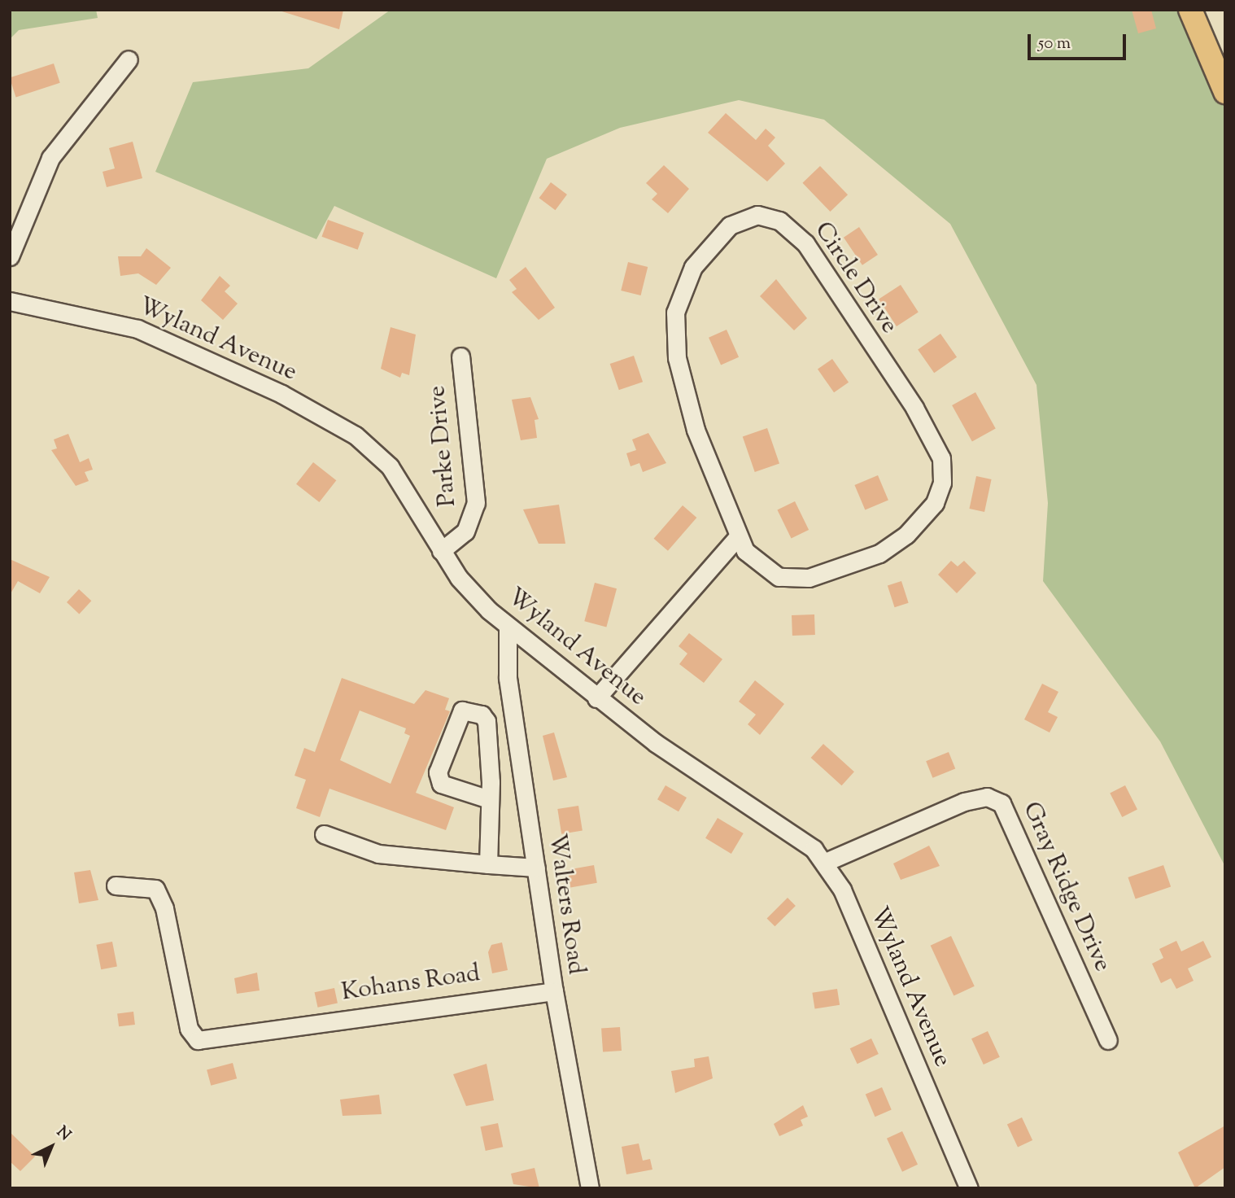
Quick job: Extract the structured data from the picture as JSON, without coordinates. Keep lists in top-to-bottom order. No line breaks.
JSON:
{"streets":{"street":["Circle Drive","Wyland Avenue","Parke Drive","Gray Ridge Drive","Walters Road","Kohans Road"]},"crossings":[["Wyland Avenue","Parke Drive"],["Wyland Avenue","Gray Ridge Drive"],["Wyland Avenue","Walters Road"],["Walters Road","Kohans Road"]],"scale_bar":"50 m","north":"top right"}
